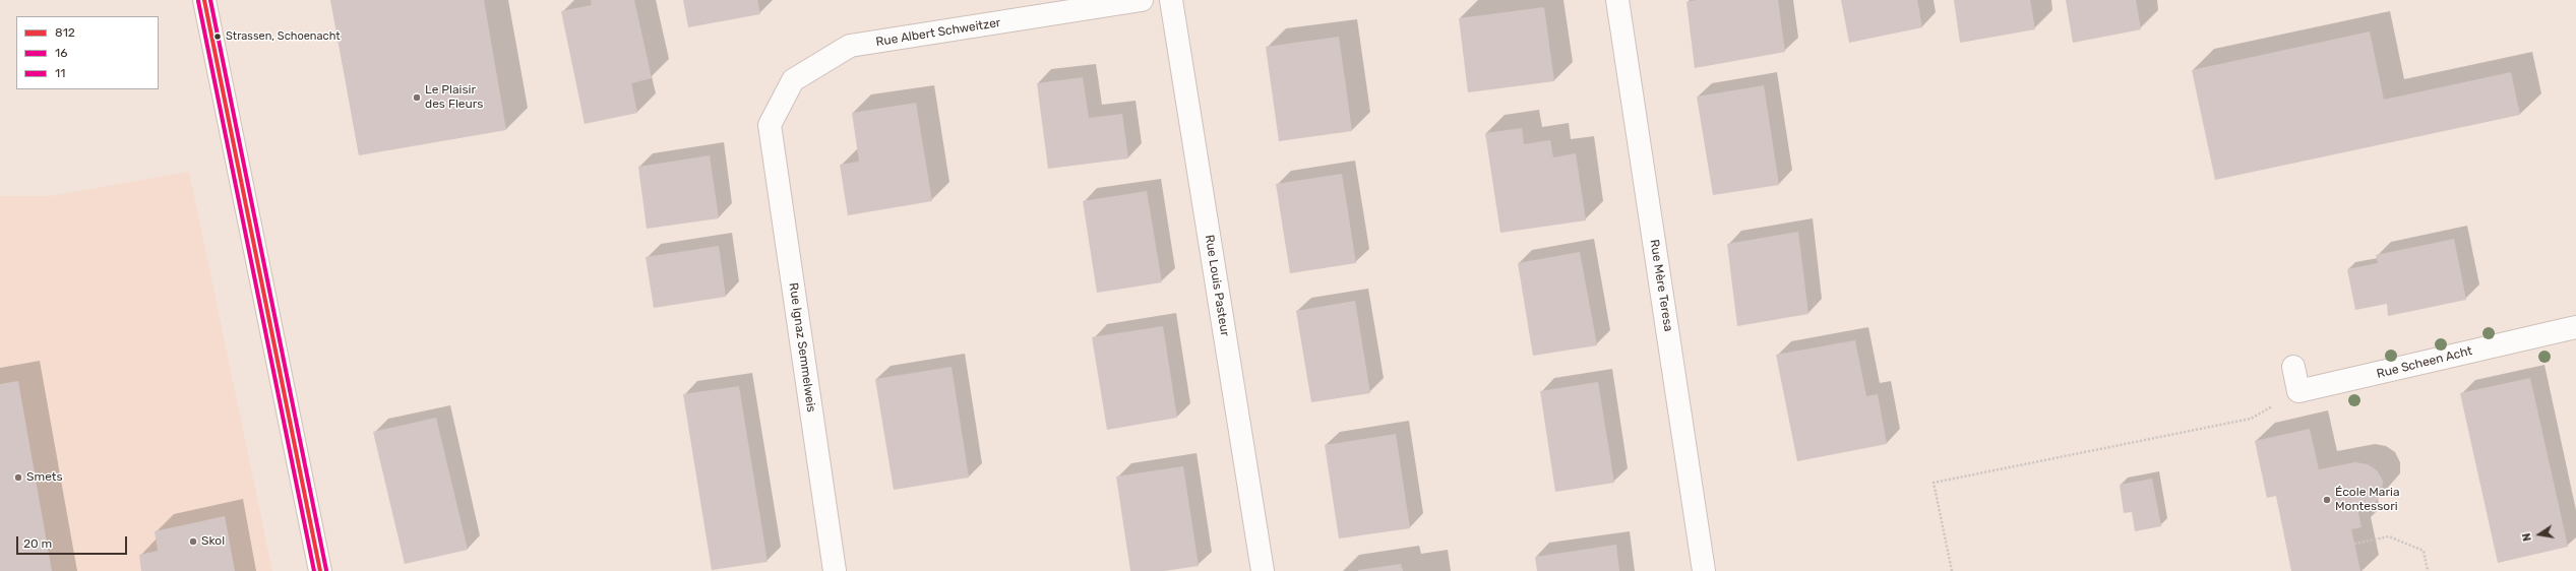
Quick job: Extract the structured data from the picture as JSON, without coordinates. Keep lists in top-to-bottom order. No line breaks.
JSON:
{"streets":{"street":["Rue Albert Schweitzer","Rue Louis Pasteur","Rue Mère Teresa","Rue Ignaz Semmelweis","Rue Scheen Acht"]},"crossings":[["Rue Albert Schweitzer","Rue Ignaz Semmelweis"]],"places":["Strassen, Schoenacht","Le Plaisir des Fleurs","Smets","École Maria Montessori","Skol"],"lines":["transit line 812","transit line 11","transit line 16"],"legend":["812","16","11"],"scale_bar":"20 m","north":"left"}
